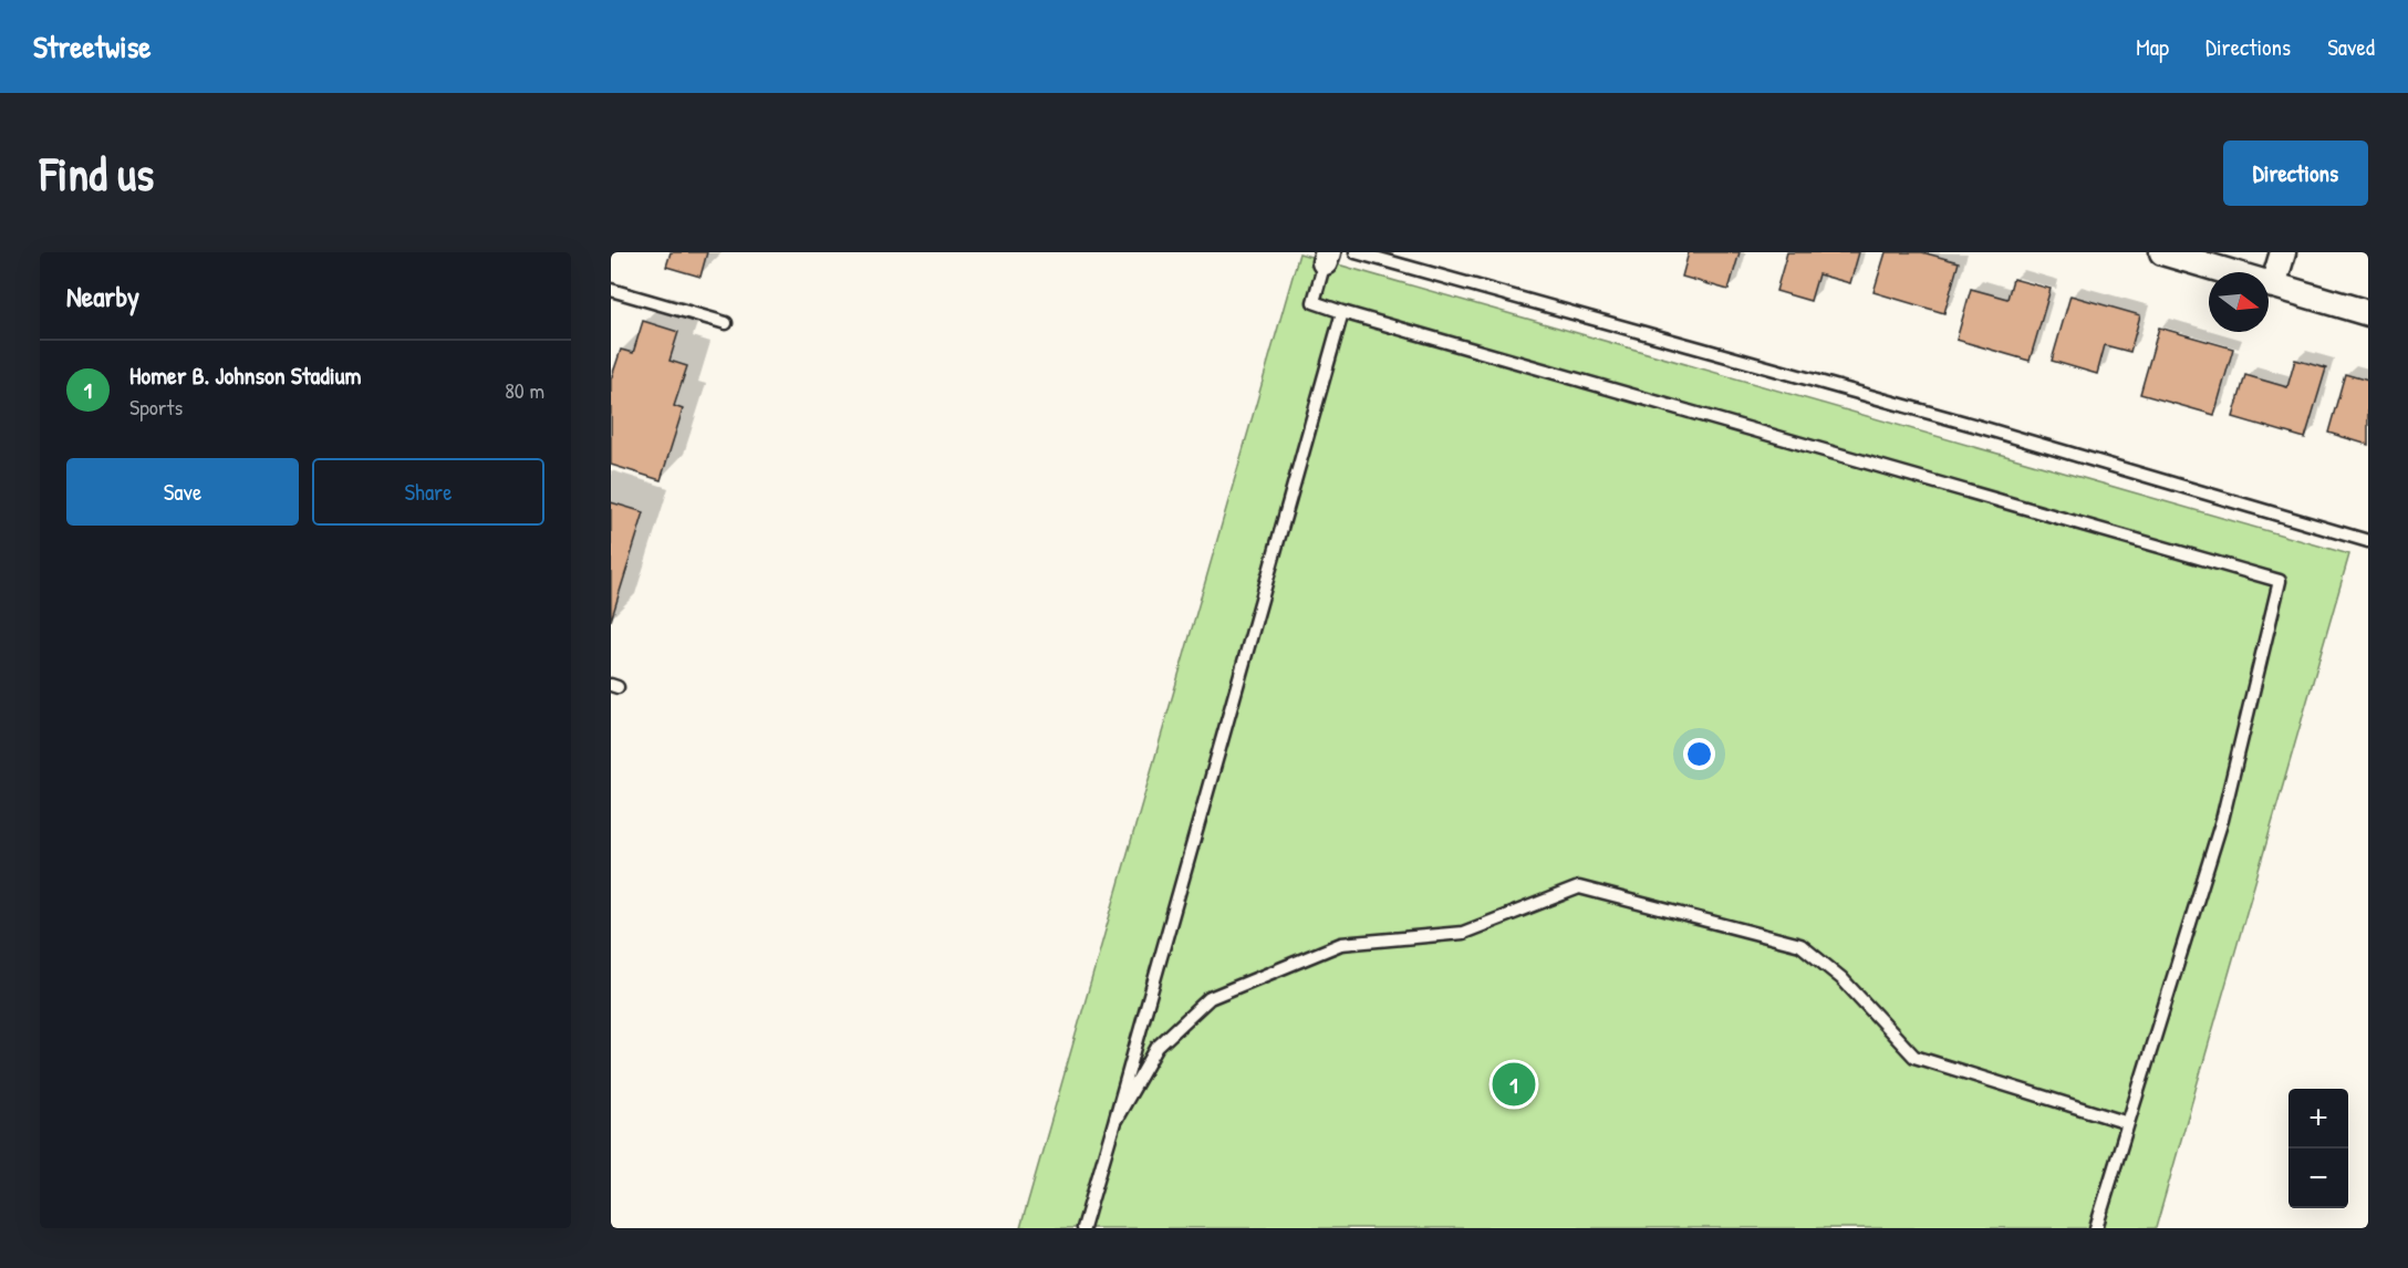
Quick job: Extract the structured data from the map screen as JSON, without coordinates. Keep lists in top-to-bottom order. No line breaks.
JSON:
{"north":"right","page":{"header":"Streetwise","nav":["Map","Directions","Saved"],"buttons":["Directions",["Save","Share"]],"title":"Find us","heading":"Nearby","list":[{"mark":"1","name":"Homer B. Johnson Stadium","note":"Sports","value":"80 m"}],"pins":"1","map_buttons":["+","−"]}}
